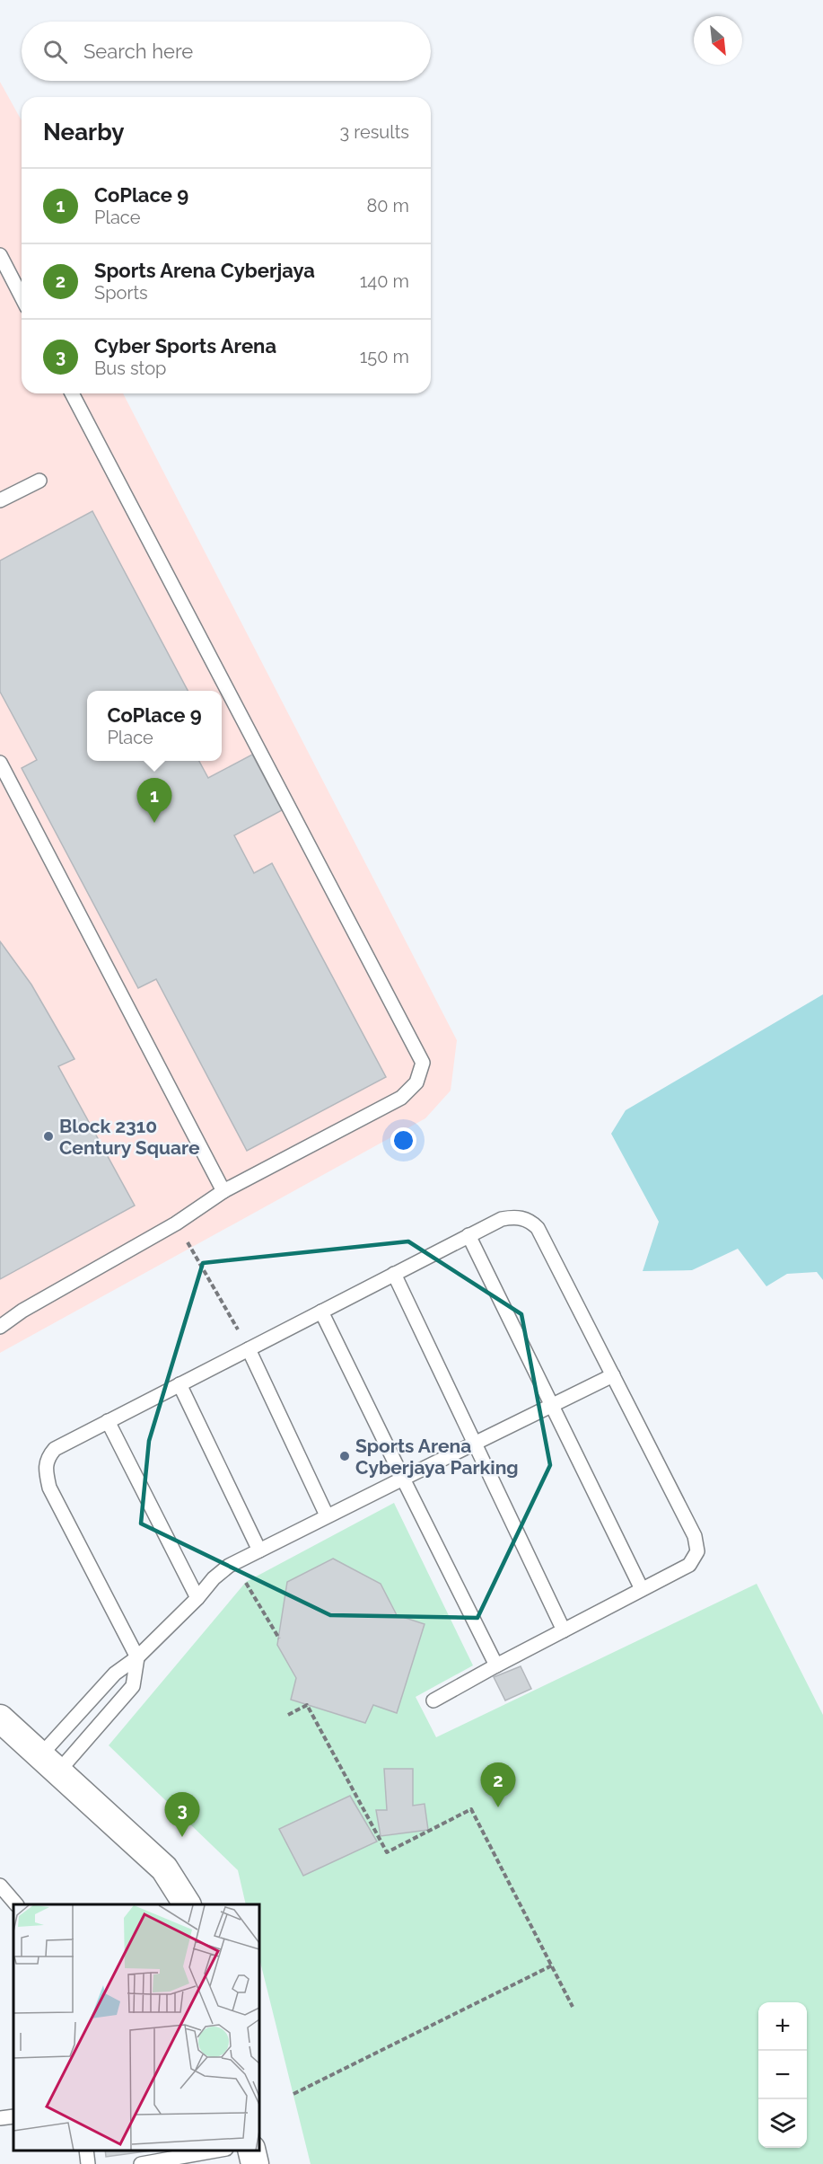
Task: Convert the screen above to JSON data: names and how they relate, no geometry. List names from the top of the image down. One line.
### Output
{"places":["Block 2310 Century Square","Sports Arena Cyberjaya Parking"],"north":"bottom right","page":{"search":"Search here","heading":["Nearby","3 results"],"list":[{"mark":"1","name":"CoPlace 9","note":"Place","value":"80 m"},{"mark":"2","name":"Sports Arena Cyberjaya","note":"Sports","value":"140 m"},{"mark":"3","name":"Cyber Sports Arena","note":"Bus stop","value":"150 m"}],"popup":["CoPlace 9","Place"],"pins":["1","2","3"],"map_buttons":["+","−"]}}
